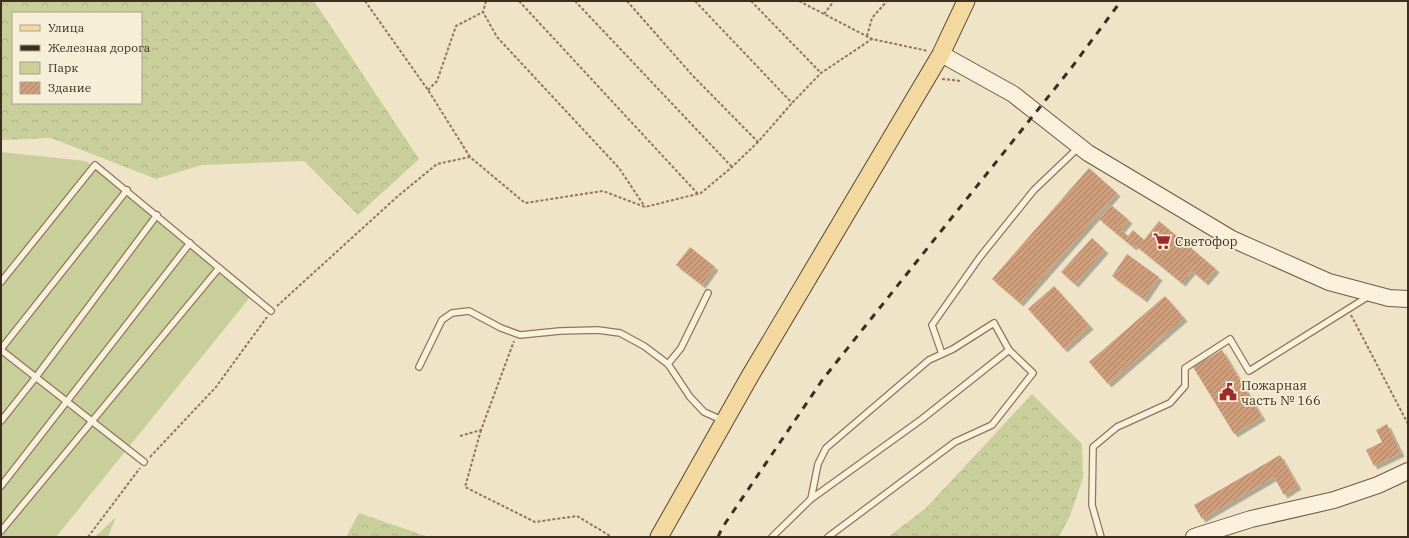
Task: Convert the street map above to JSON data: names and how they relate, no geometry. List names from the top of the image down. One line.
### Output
{"places":{"supermarket":["Светофор"],"public building":["Пожарная часть № 166"]},"legend":["Улица","Железная дорога","Парк","Здание"]}
